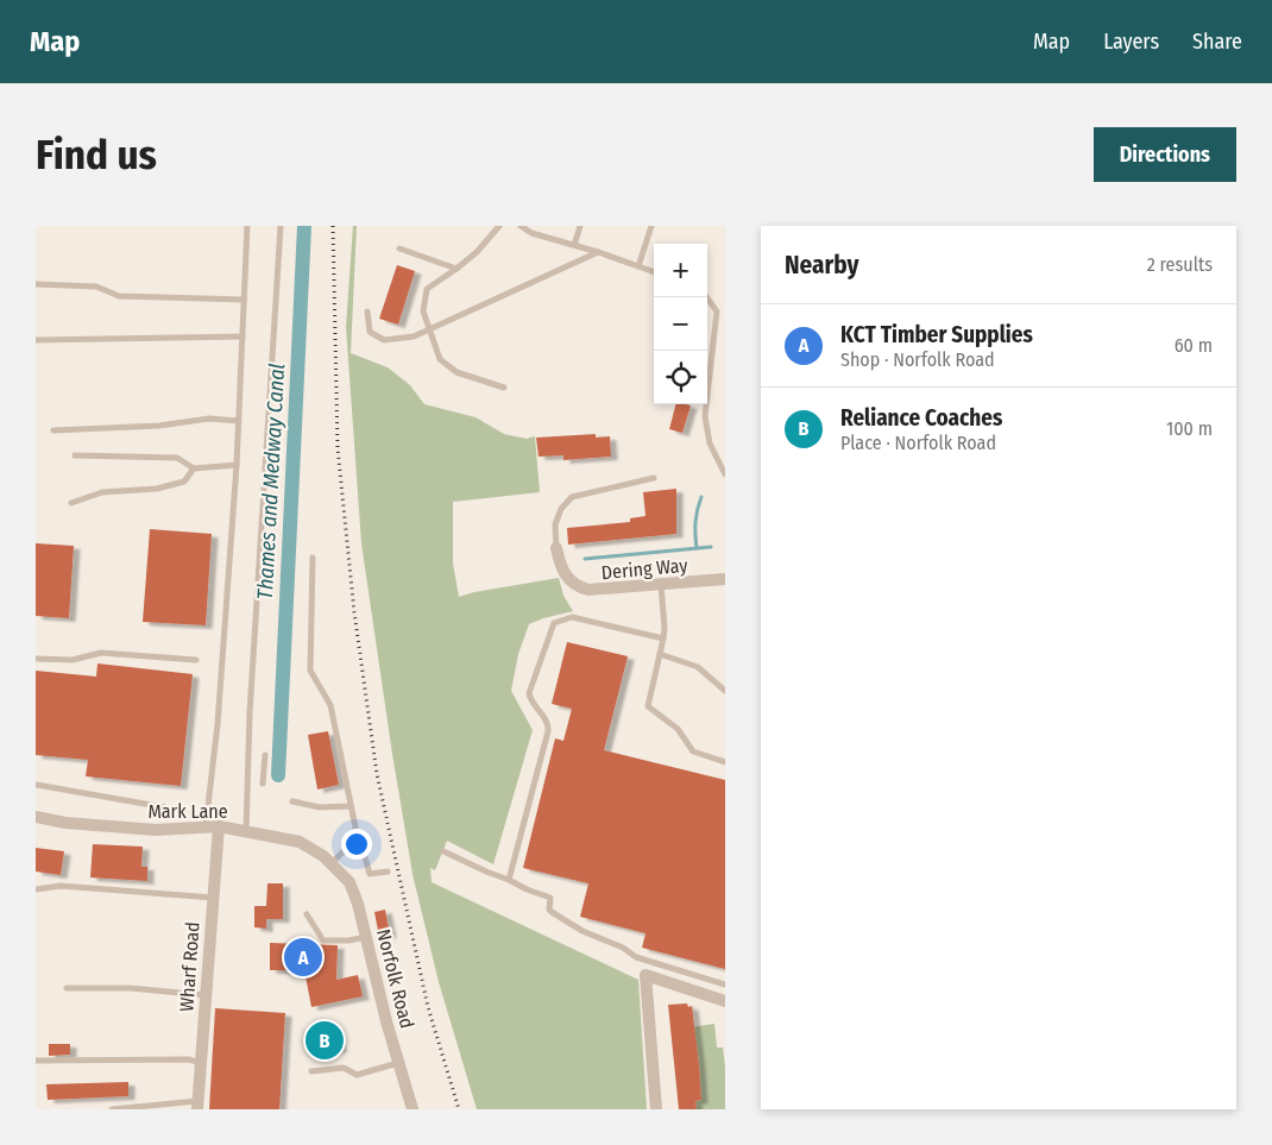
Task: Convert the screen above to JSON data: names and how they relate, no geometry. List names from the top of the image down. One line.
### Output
{"streets":{"street":["Dering Way","Mark Lane","Wharf Road","Norfolk Road"]},"crossings":[["Mark Lane","Wharf Road"],["Mark Lane","Norfolk Road"]],"water":["Thames and Medway Canal"],"page":{"header":"Map","nav":["Map","Layers","Share"],"buttons":"Directions","title":"Find us","heading":["Nearby","2 results"],"map_buttons":["+","−"],"list":[{"mark":"A","name":"KCT Timber Supplies","note":"Shop · Norfolk Road","value":"60 m"},{"mark":"B","name":"Reliance Coaches","note":"Place · Norfolk Road","value":"100 m"}],"pins":["A","B"]}}
